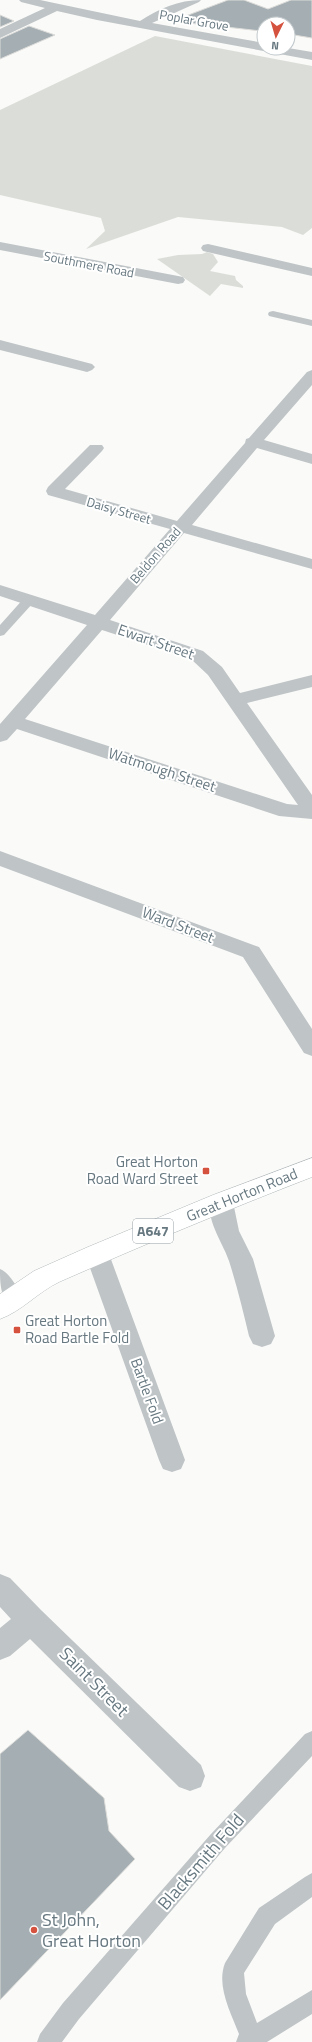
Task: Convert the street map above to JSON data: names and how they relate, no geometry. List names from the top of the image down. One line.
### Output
{"streets":{"main road":["Great Horton Road","A647"],"street":["Poplar Grove","Southmere Road","Daisy Street","Beldon Road","Ewart Street","Watmough Street","Ward Street","Bartle Fold","Saint Street"],"lane":["Blacksmith Fold"]},"crossings":[["Daisy Street","Beldon Road"],["Beldon Road","Ewart Street"],["Beldon Road","Watmough Street"],["Ewart Street","Watmough Street"],["Great Horton Road","Bartle Fold"]],"places":{"transit":["Great Horton Road Ward Street","Great Horton Road Bartle Fold"],"other":["St John, Great Horton"]},"north":"bottom"}
